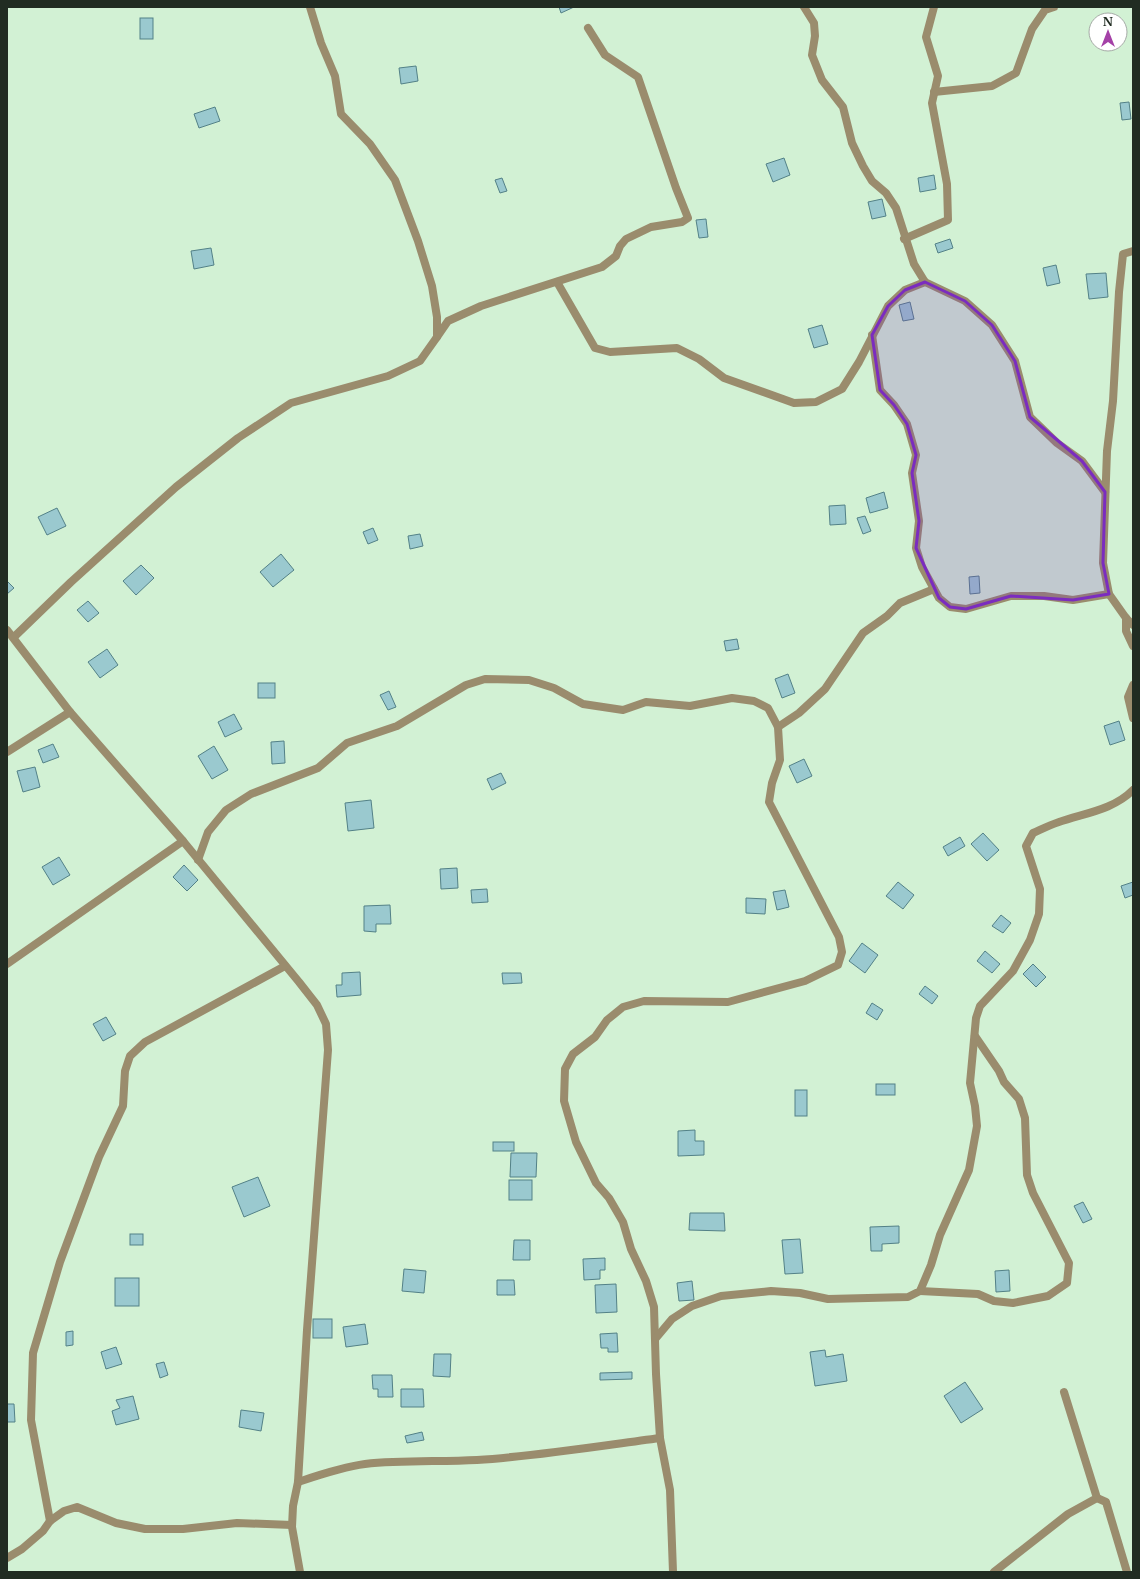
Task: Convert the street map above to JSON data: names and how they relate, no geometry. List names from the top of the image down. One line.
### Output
{"north":"top"}
